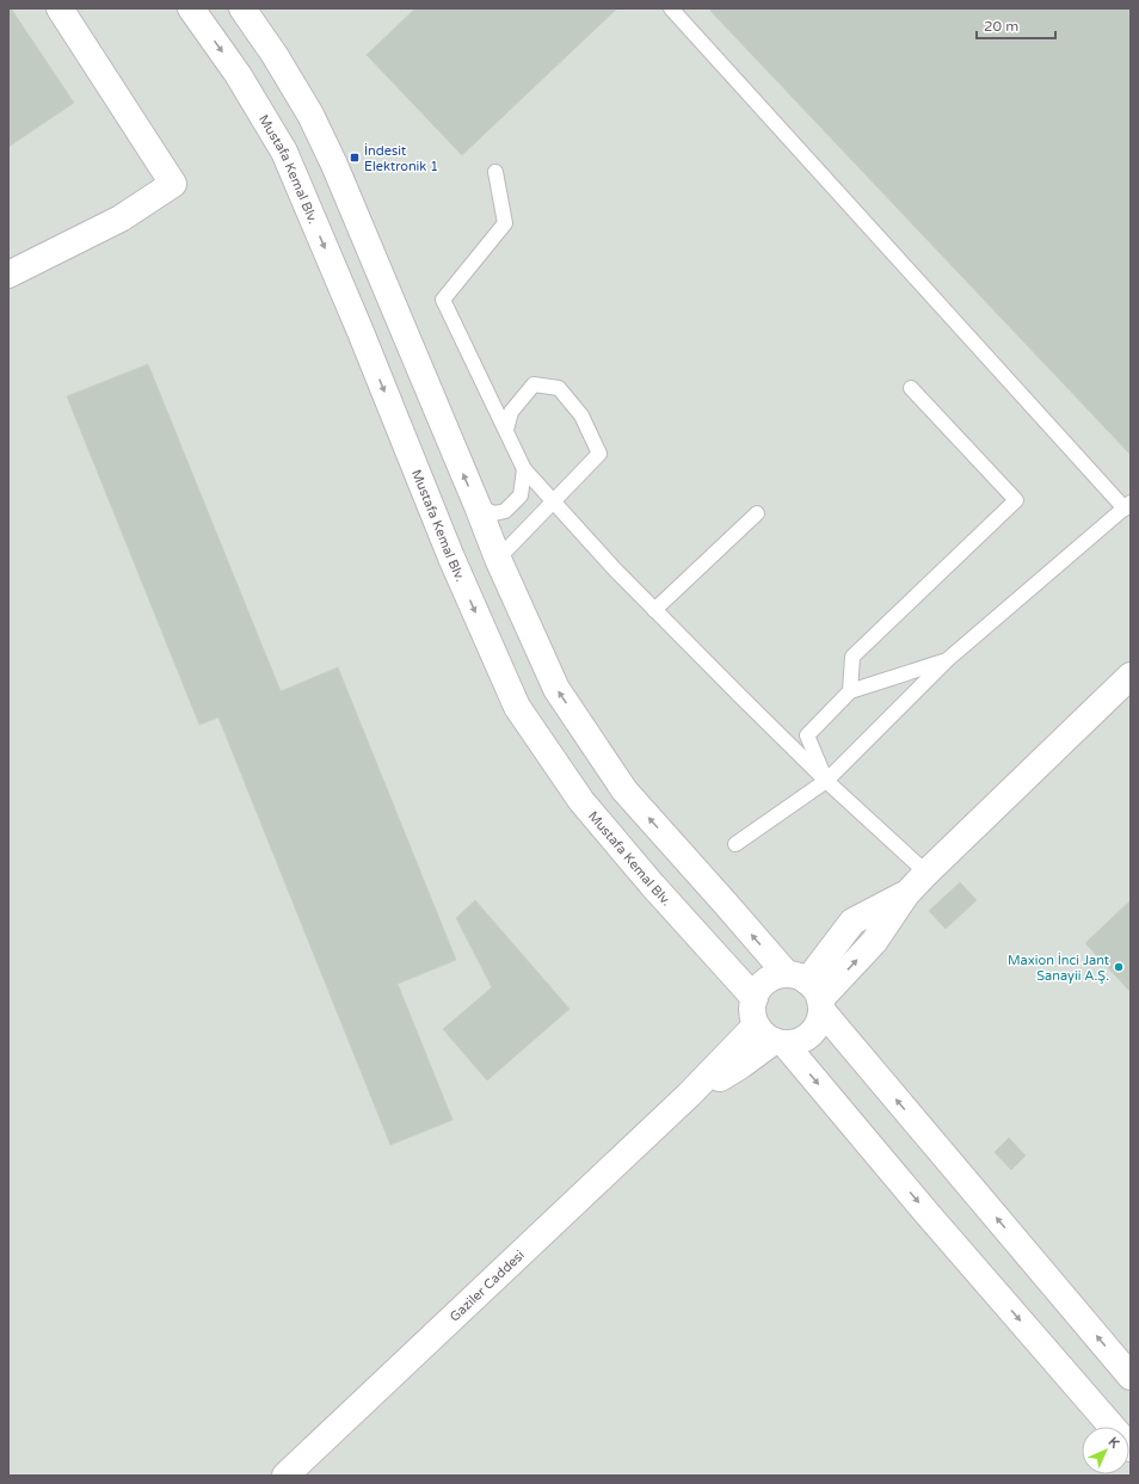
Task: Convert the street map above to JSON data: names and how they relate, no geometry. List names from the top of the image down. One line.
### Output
{"streets":{"street":["Mustafa Kemal Blv.","Gaziler Caddesi"]},"crossings":[["Mustafa Kemal Blv.","Gaziler Caddesi"]],"places":{"transit":["İndesit Elektronik 1"],"other":["Maxion İnci Jant Sanayii A.Ş."]},"scale_bar":"20 m","north":"top right"}
